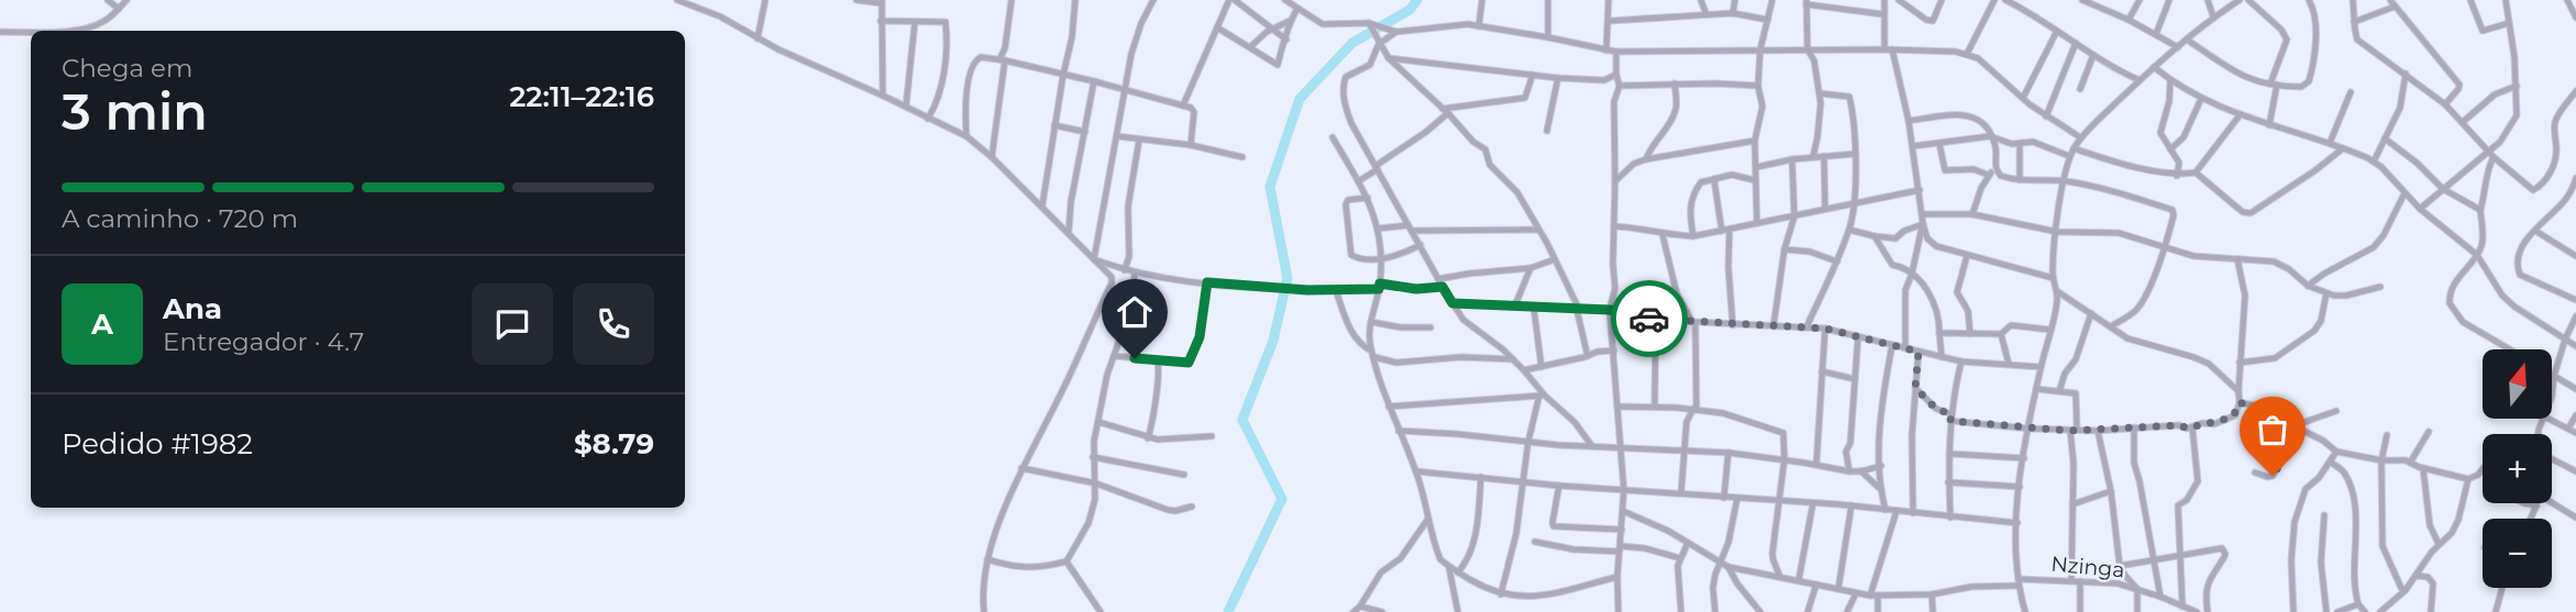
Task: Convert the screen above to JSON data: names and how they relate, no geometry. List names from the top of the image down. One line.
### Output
{"streets":{"street":["Nzinga"]},"north":"top","page":{"heading":["3 min","Chega em","22:11–22:16"],"panel":["Ana","Entregador · 4.7","Pedido #1982","$8.79"],"bar":"A caminho · 720 m","round":"A","map_buttons":["+","−"]}}
